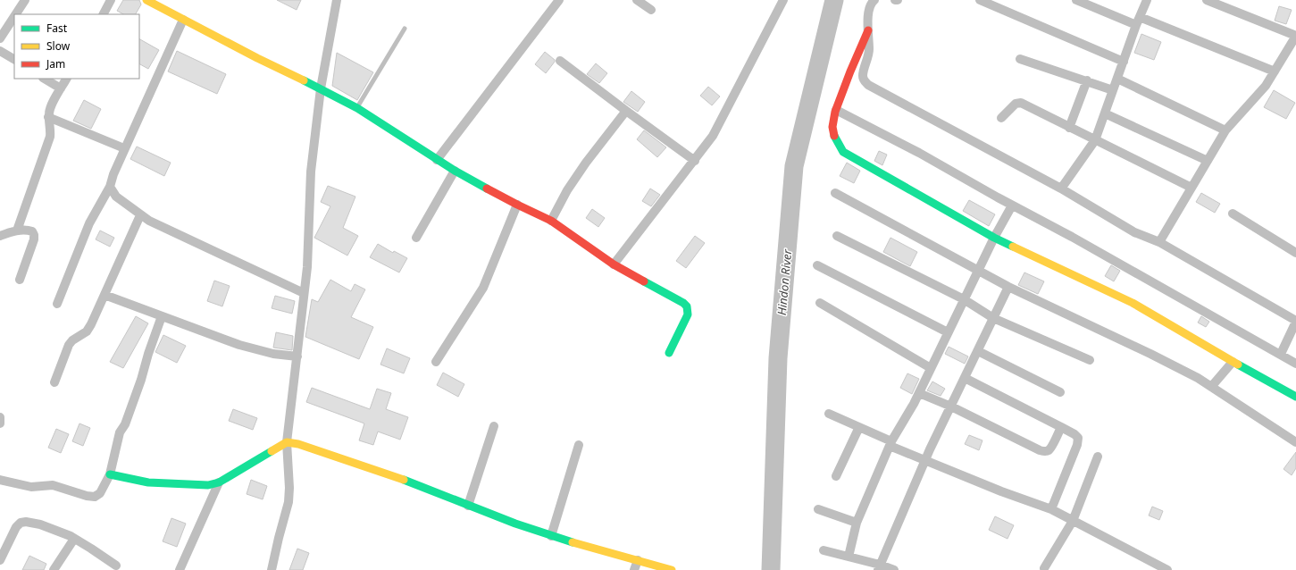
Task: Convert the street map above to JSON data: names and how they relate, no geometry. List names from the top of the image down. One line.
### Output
{"water":["Hindon River"],"legend":["Fast","Slow","Jam"]}
